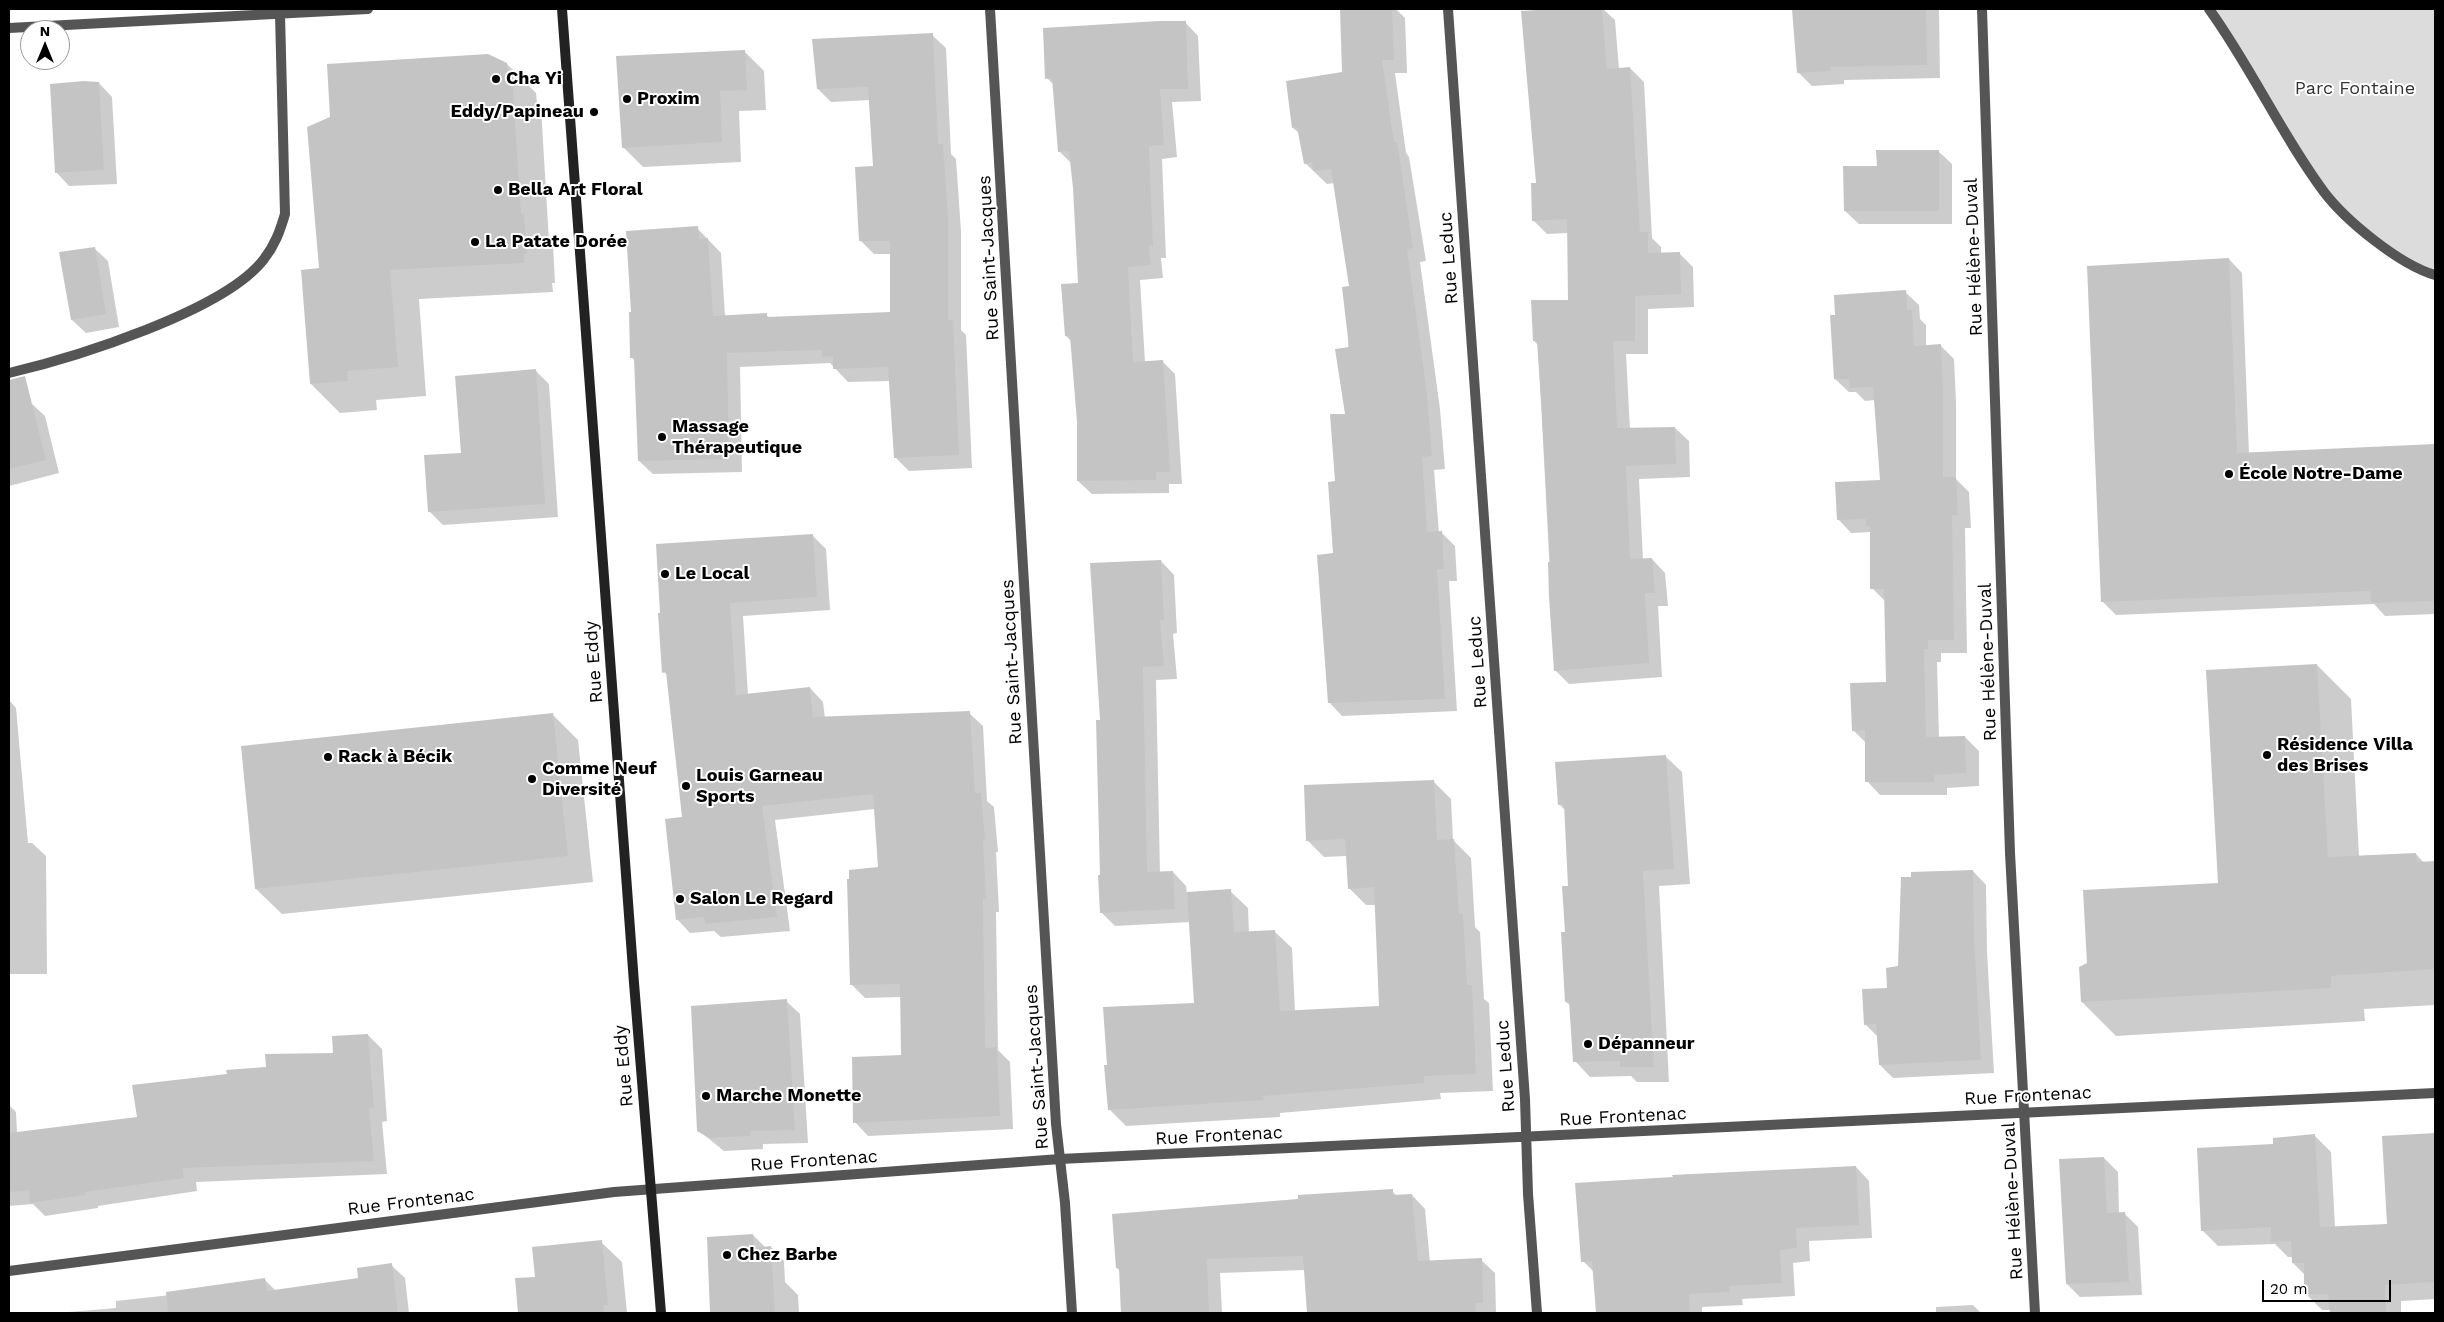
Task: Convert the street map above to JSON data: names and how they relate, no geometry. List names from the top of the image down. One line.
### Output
{"streets":{"main road":["Rue Eddy"],"street":["Rue Hélène-Duval","Rue Saint-Jacques","Rue Leduc","Rue Frontenac"]},"crossings":[["Rue Hélène-Duval","Rue Frontenac"],["Rue Saint-Jacques","Rue Frontenac"],["Rue Leduc","Rue Frontenac"],["Rue Eddy","Rue Frontenac"]],"parks":["Parc Fontaine"],"places":["Cha Yi","Proxim","Eddy/Papineau","Bella Art Floral","La Patate Dorée","Massage Thérapeutique","École Notre-Dame","Le Local","Résidence Villa des Brises","Rack à Bécik","Comme Neuf Diversité","Louis Garneau Sports","Salon Le Regard","Dépanneur","Marche Monette","Chez Barbe"],"scale_bar":"20 m","north":"top"}
